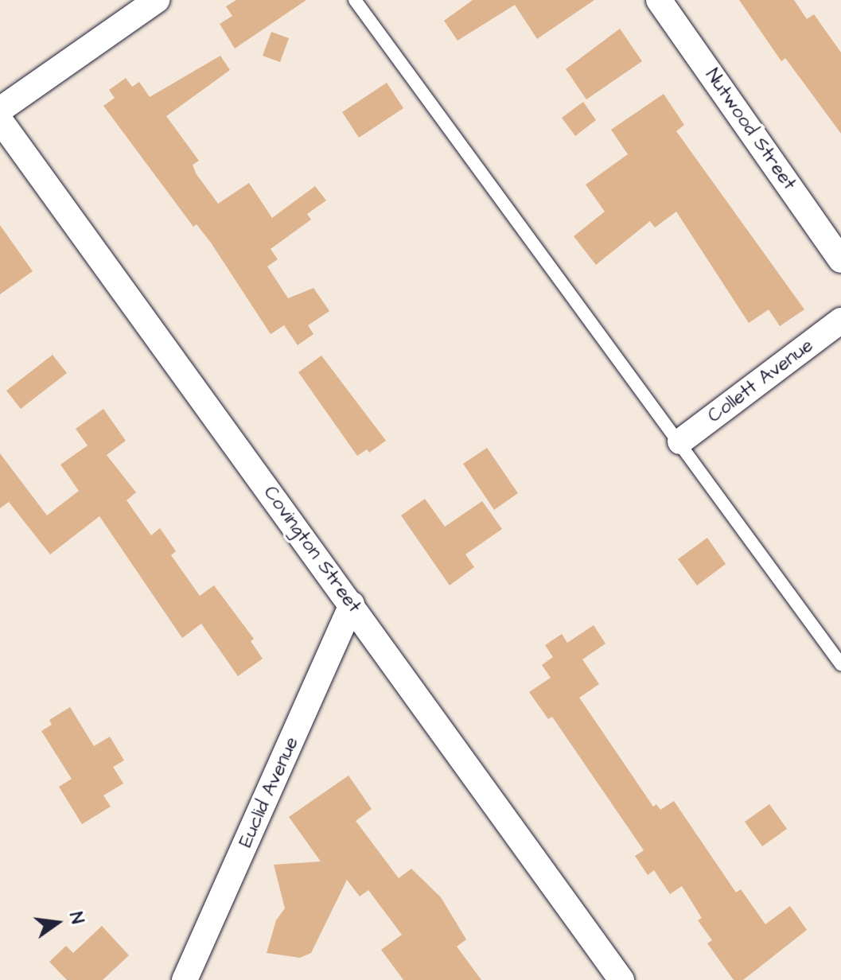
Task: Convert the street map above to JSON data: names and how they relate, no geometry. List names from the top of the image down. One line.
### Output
{"streets":{"street":["Nutwood Street","Collett Avenue","Covington Street","Euclid Avenue"]},"crossings":[["Covington Street","Euclid Avenue"]],"north":"right"}
